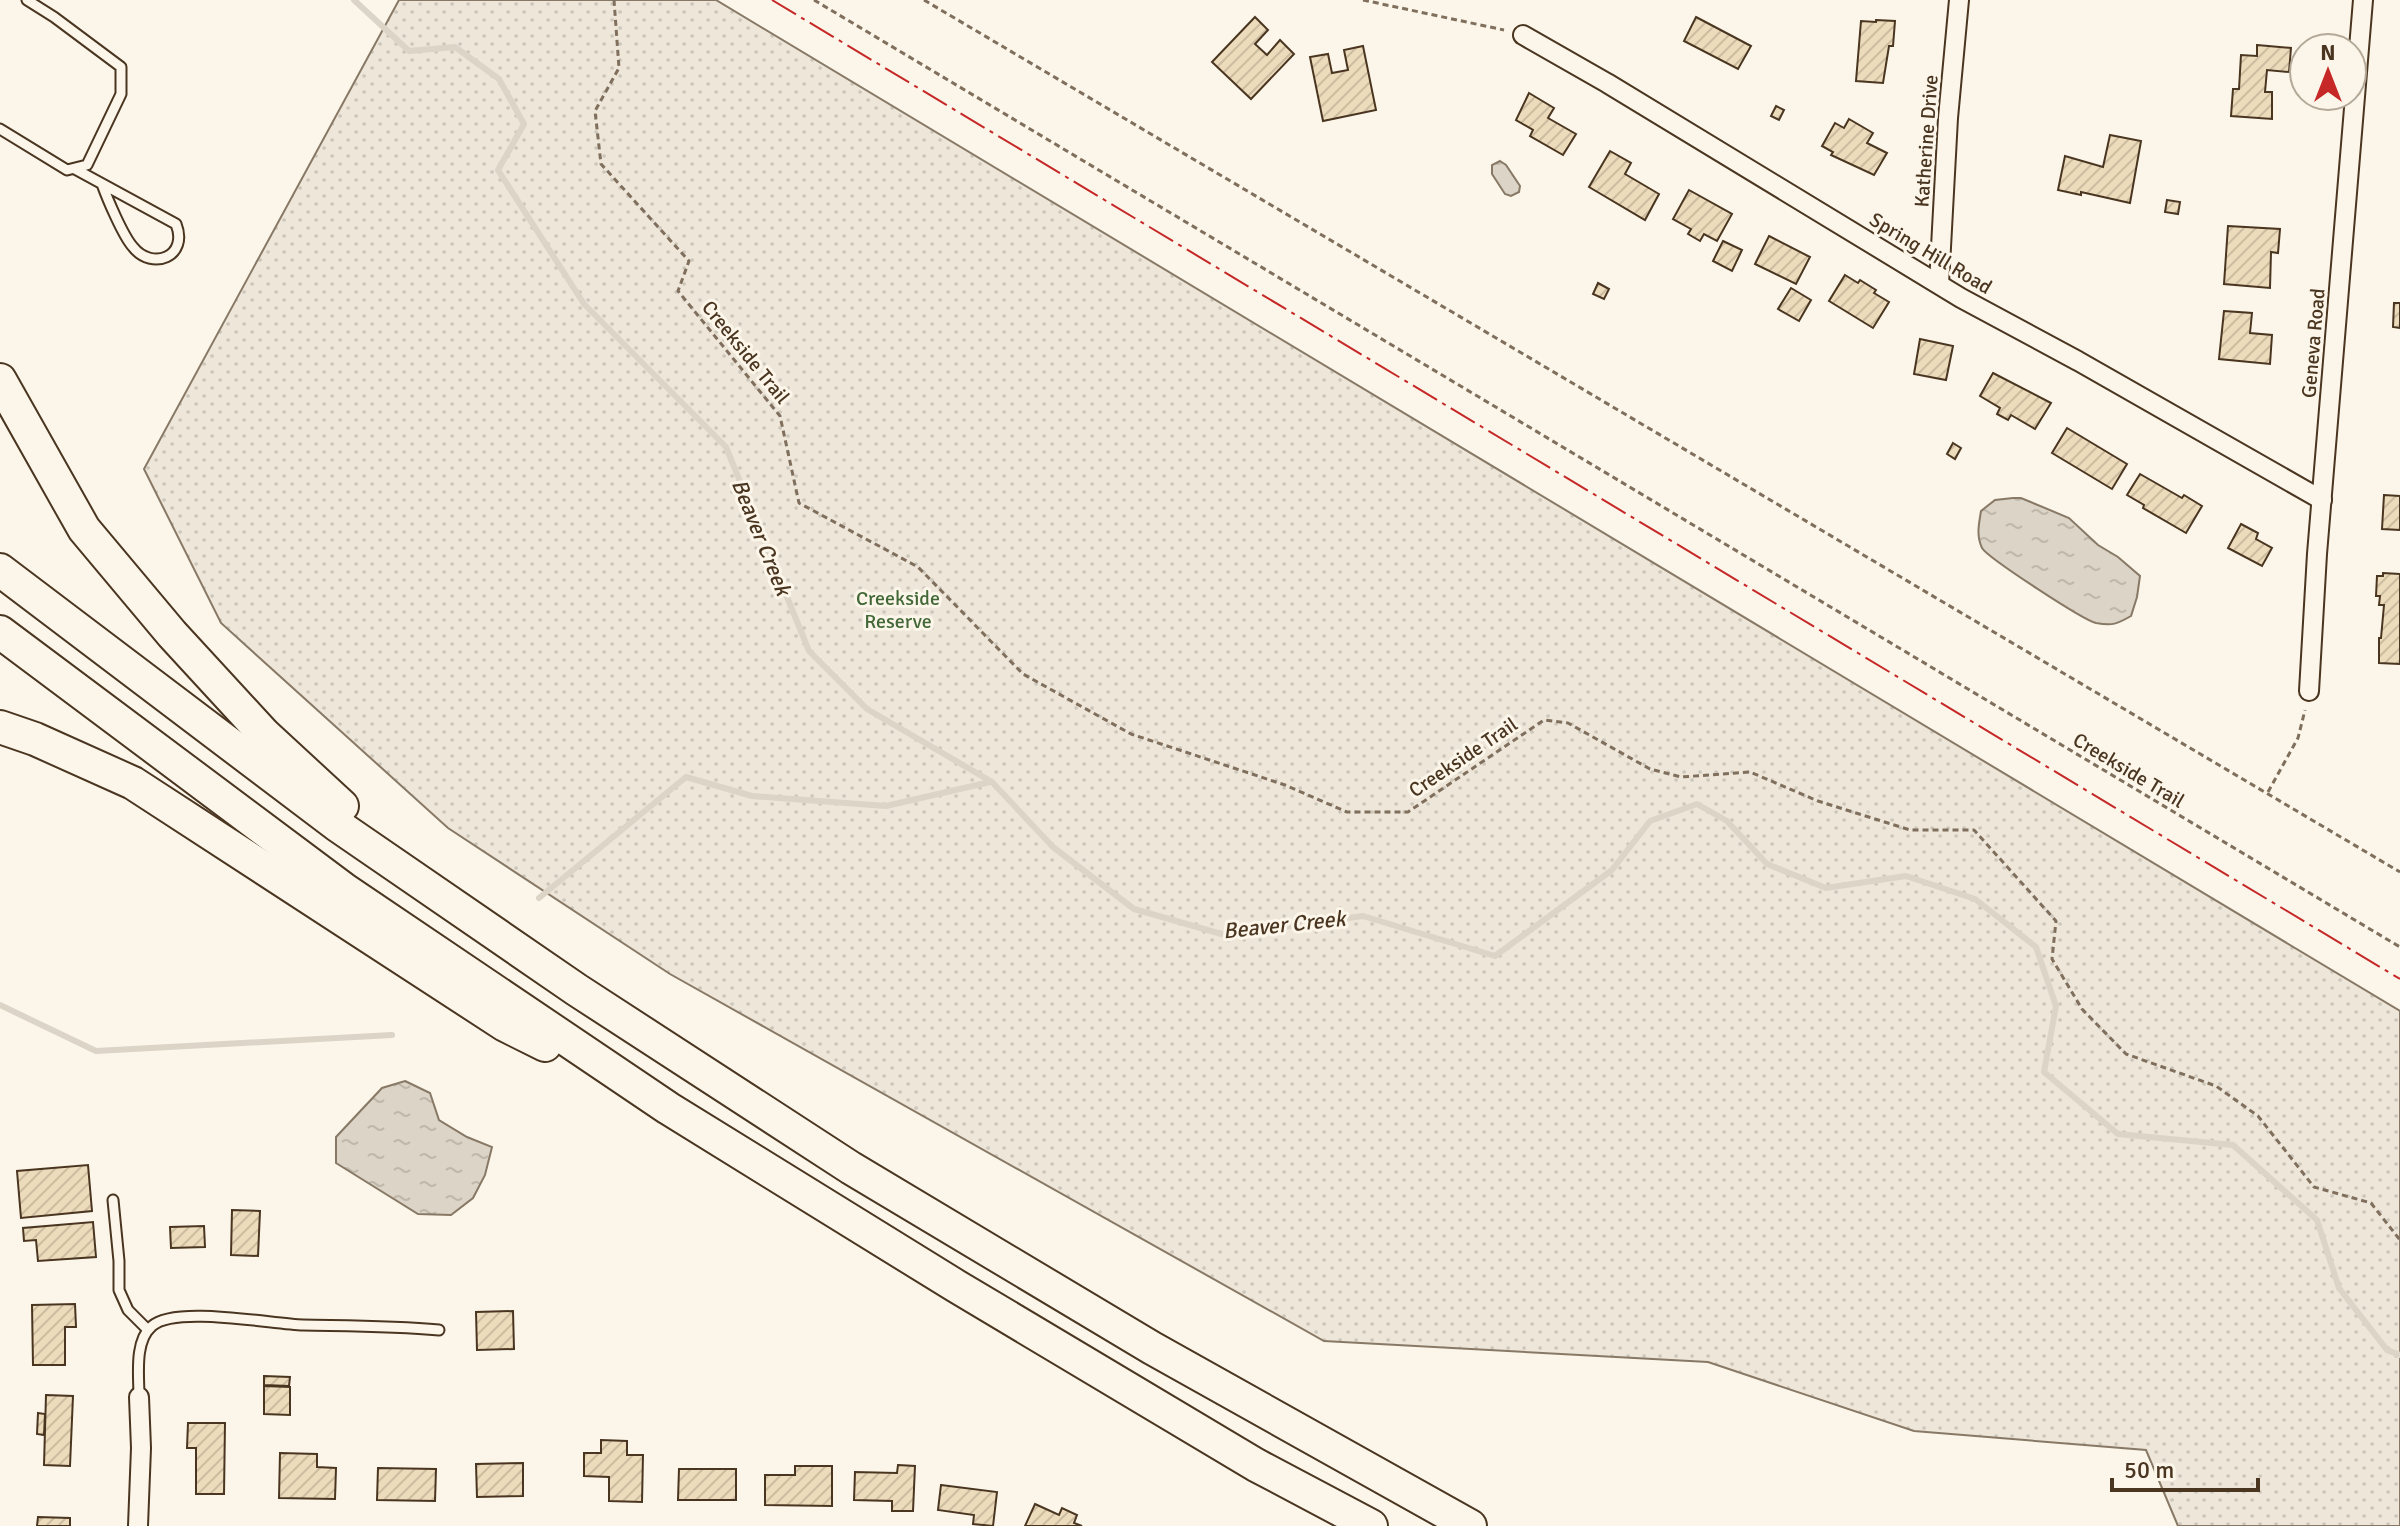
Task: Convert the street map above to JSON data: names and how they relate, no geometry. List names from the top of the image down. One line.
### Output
{"streets":{"street":["Katherine Drive","Spring Hill Road","Geneva Road"],"path":["Creekside Trail"]},"crossings":[["Katherine Drive","Spring Hill Road"],["Spring Hill Road","Geneva Road"]],"water":["Beaver Creek"],"parks":["Creekside Reserve"],"scale_bar":"50 m","north":"top"}
